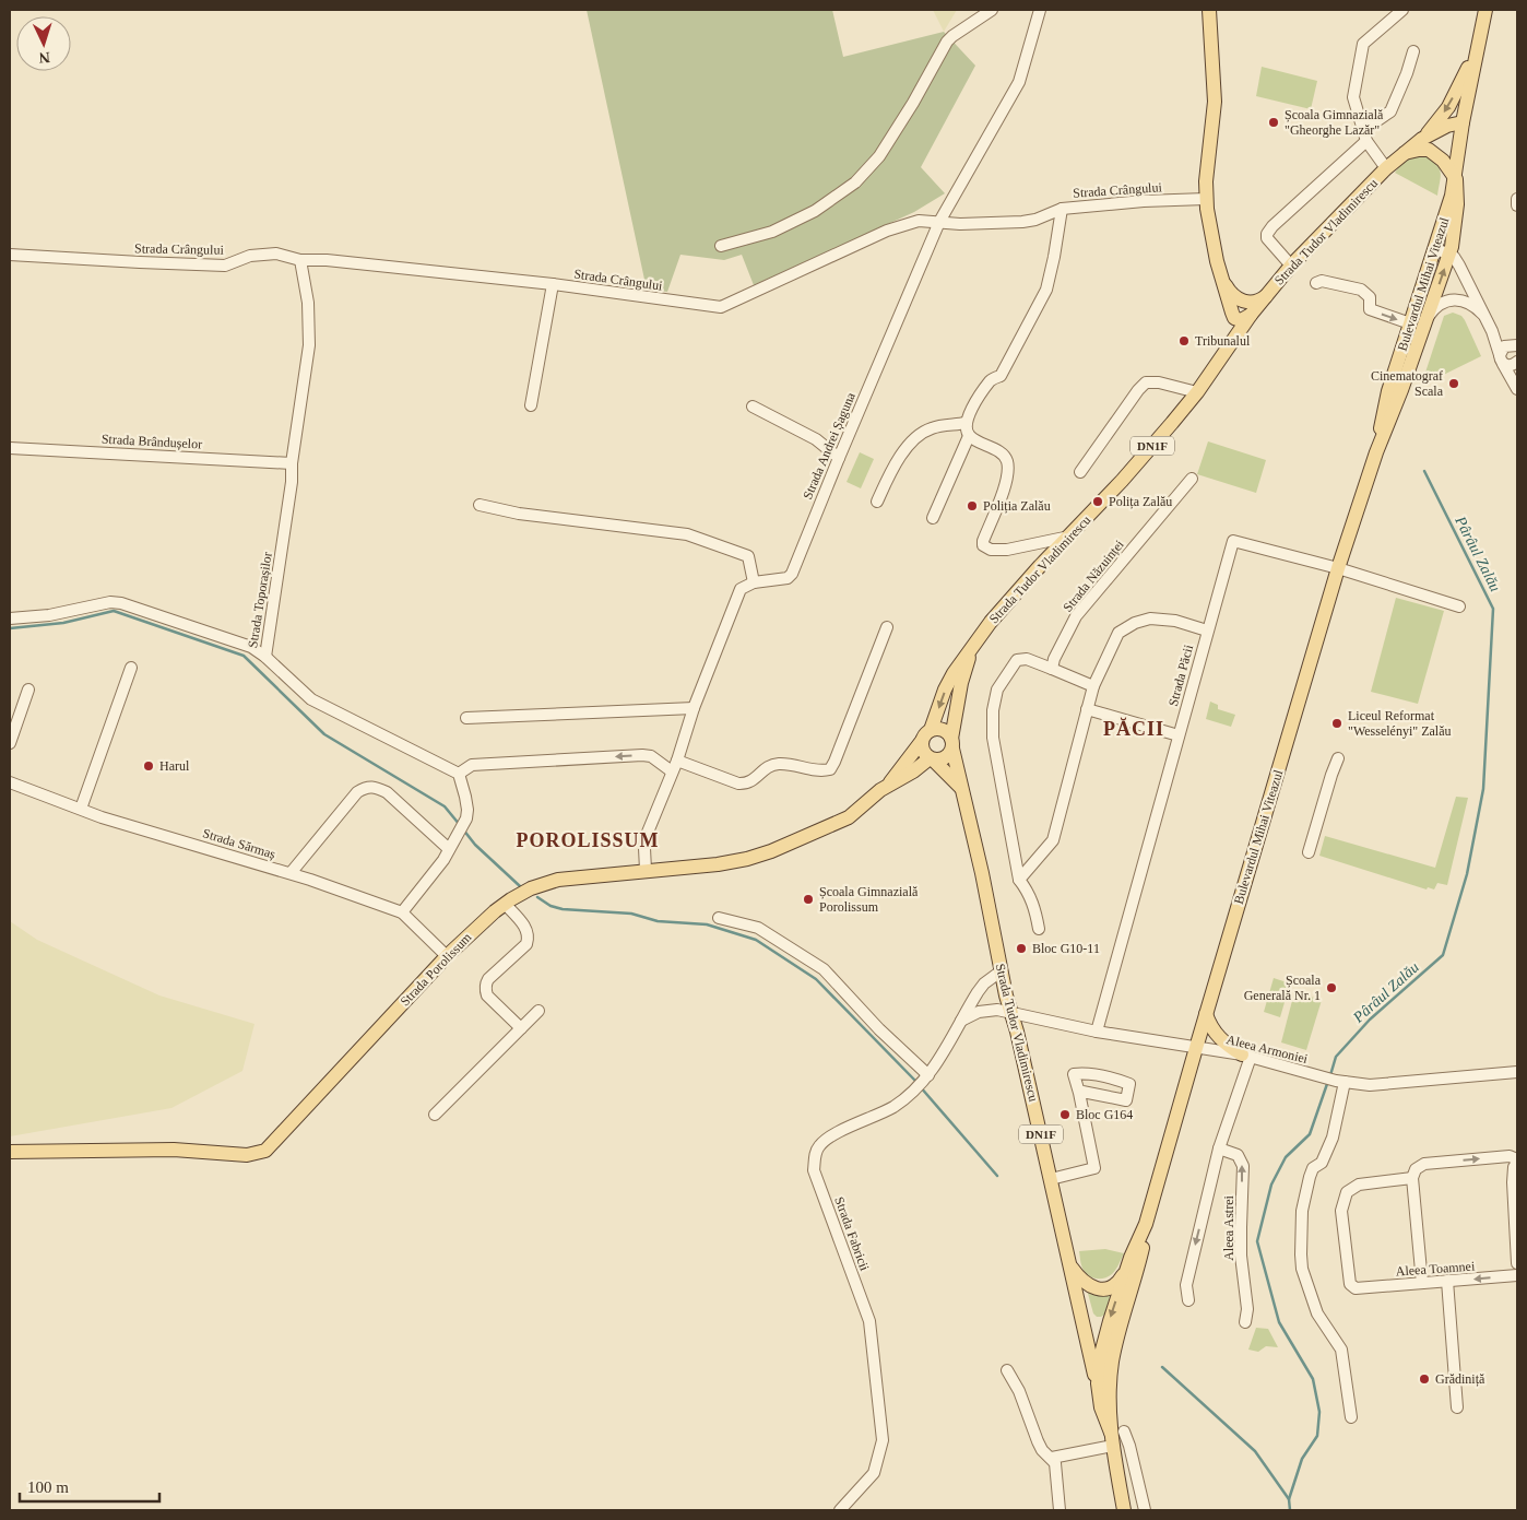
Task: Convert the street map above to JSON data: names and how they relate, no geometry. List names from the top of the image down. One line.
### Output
{"streets":{"main road":["Strada Tudor Vladimirescu","Bulevardul Mihai Viteazul","DN1F","Strada Porolissum"],"street":["Strada Crângului","Strada Brândușelor","Strada Andrei Șaguna","Strada Năzuinței","Strada Toporașilor","Strada Păcii","Strada Sărmaș","Aleea Armoniei","Aleea Astrei","Strada Fabricii","Aleea Toamnei"]},"crossings":[["Strada Crângului","Strada Andrei Șaguna"],["Strada Crângului","DN1F"],["Strada Crângului","Strada Toporașilor"],["Strada Tudor Vladimirescu","Bulevardul Mihai Viteazul"],["Strada Tudor Vladimirescu","DN1F"],["Strada Tudor Vladimirescu","Strada Porolissum"],["Strada Tudor Vladimirescu","Aleea Armoniei"],["Strada Tudor Vladimirescu","Strada Fabricii"],["Bulevardul Mihai Viteazul","Strada Păcii"],["Bulevardul Mihai Viteazul","Aleea Armoniei"],["Strada Brândușelor","Strada Toporașilor"],["Strada Păcii","Aleea Armoniei"],["Strada Sărmaș","Strada Porolissum"],["Aleea Armoniei","Aleea Astrei"]],"districts":["PĂCII","POROLISSUM"],"water":["Pârâul Zalău"],"places":["Școala Gimnazială \"Gheorghe Lazăr\"","Tribunalul","Cinematograf Scala","Polița Zalău","Poliția Zalău","Liceul Reformat \"Wesselényi\" Zalău","Harul","Școala Gimnazială Porolissum","Bloc G10-11","Școala Generală Nr. 1","Bloc G164","Grădiniță"],"scale_bar":"100 m","north":"bottom"}
